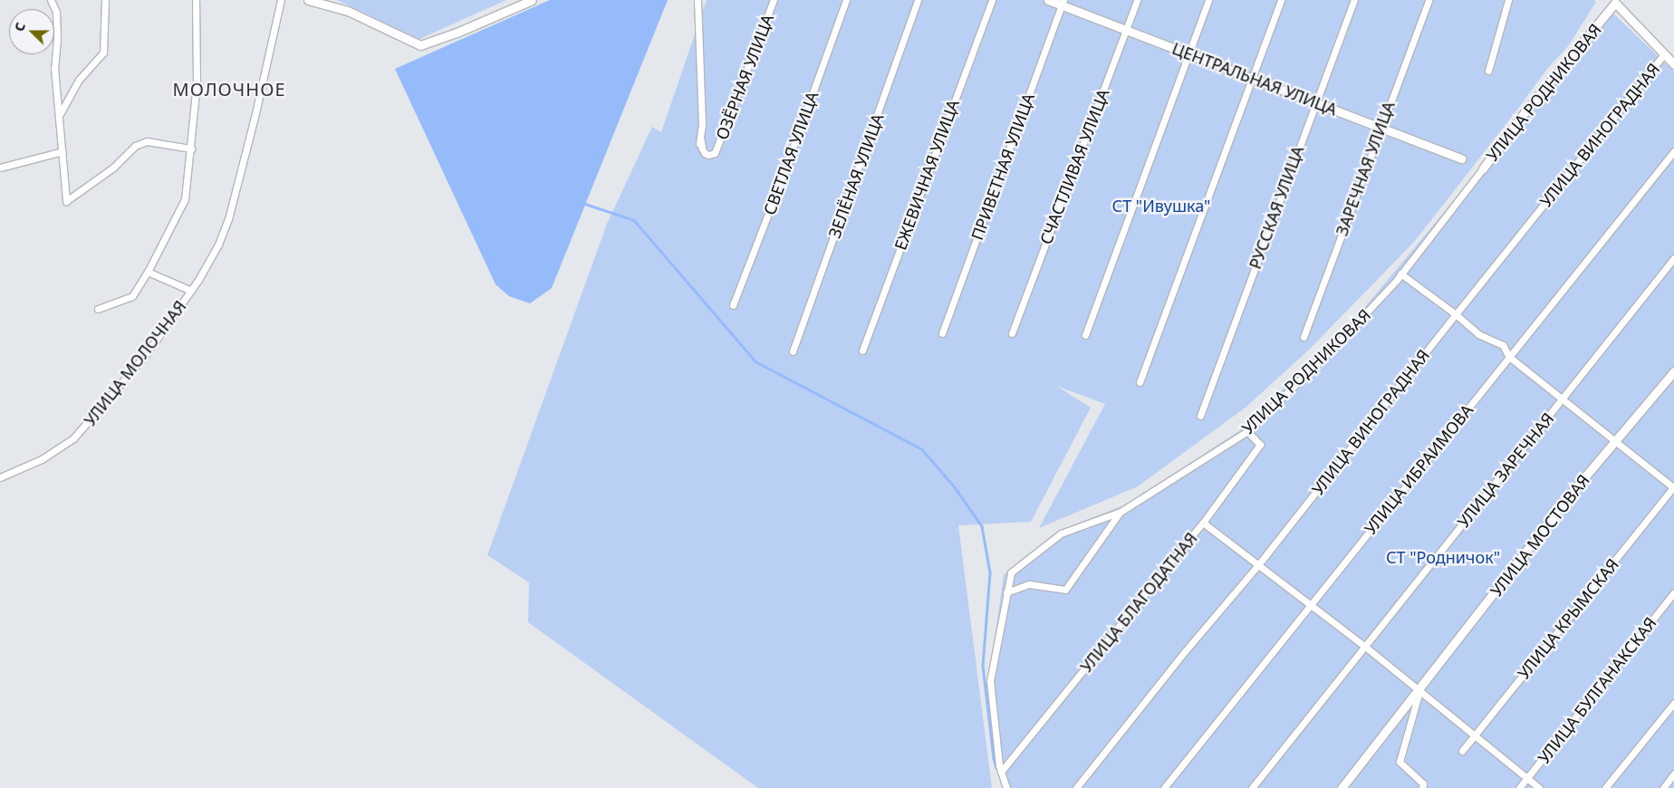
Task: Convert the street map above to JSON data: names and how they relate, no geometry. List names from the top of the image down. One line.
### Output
{"streets":{"street":["ОЗЁРНАЯ УЛИЦА","ЦЕНТРАЛЬНАЯ УЛИЦА","УЛИЦА РОДНИКОВАЯ","УЛИЦА ВИНОГРАДНАЯ","СВЕТЛАЯ УЛИЦА","ПРИВЕТНАЯ УЛИЦА","СЧАСТЛИВАЯ УЛИЦА","ЗАРЕЧНАЯ УЛИЦА","ЕЖЕВИЧНАЯ УЛИЦА","ЗЕЛЁНАЯ УЛИЦА","РУССКАЯ УЛИЦА","УЛИЦА МОЛОЧНАЯ","УЛИЦА ИБРАИМОВА","УЛИЦА ЗАРЕЧНАЯ","УЛИЦА МОСТОВАЯ","УЛИЦА БЛАГОДАТНАЯ","УЛИЦА КРЫМСКАЯ","УЛИЦА БУЛГАНАКСКАЯ"]},"crossings":[["ЦЕНТРАЛЬНАЯ УЛИЦА","ПРИВЕТНАЯ УЛИЦА"],["ЦЕНТРАЛЬНАЯ УЛИЦА","СЧАСТЛИВАЯ УЛИЦА"],["ЦЕНТРАЛЬНАЯ УЛИЦА","ЗАРЕЧНАЯ УЛИЦА"],["ЦЕНТРАЛЬНАЯ УЛИЦА","РУССКАЯ УЛИЦА"],["УЛИЦА РОДНИКОВАЯ","УЛИЦА БЛАГОДАТНАЯ"]],"districts":["МОЛОЧНОЕ"],"parks":["СТ \"Ивушка\"","СТ \"Родничок\""],"north":"left"}
